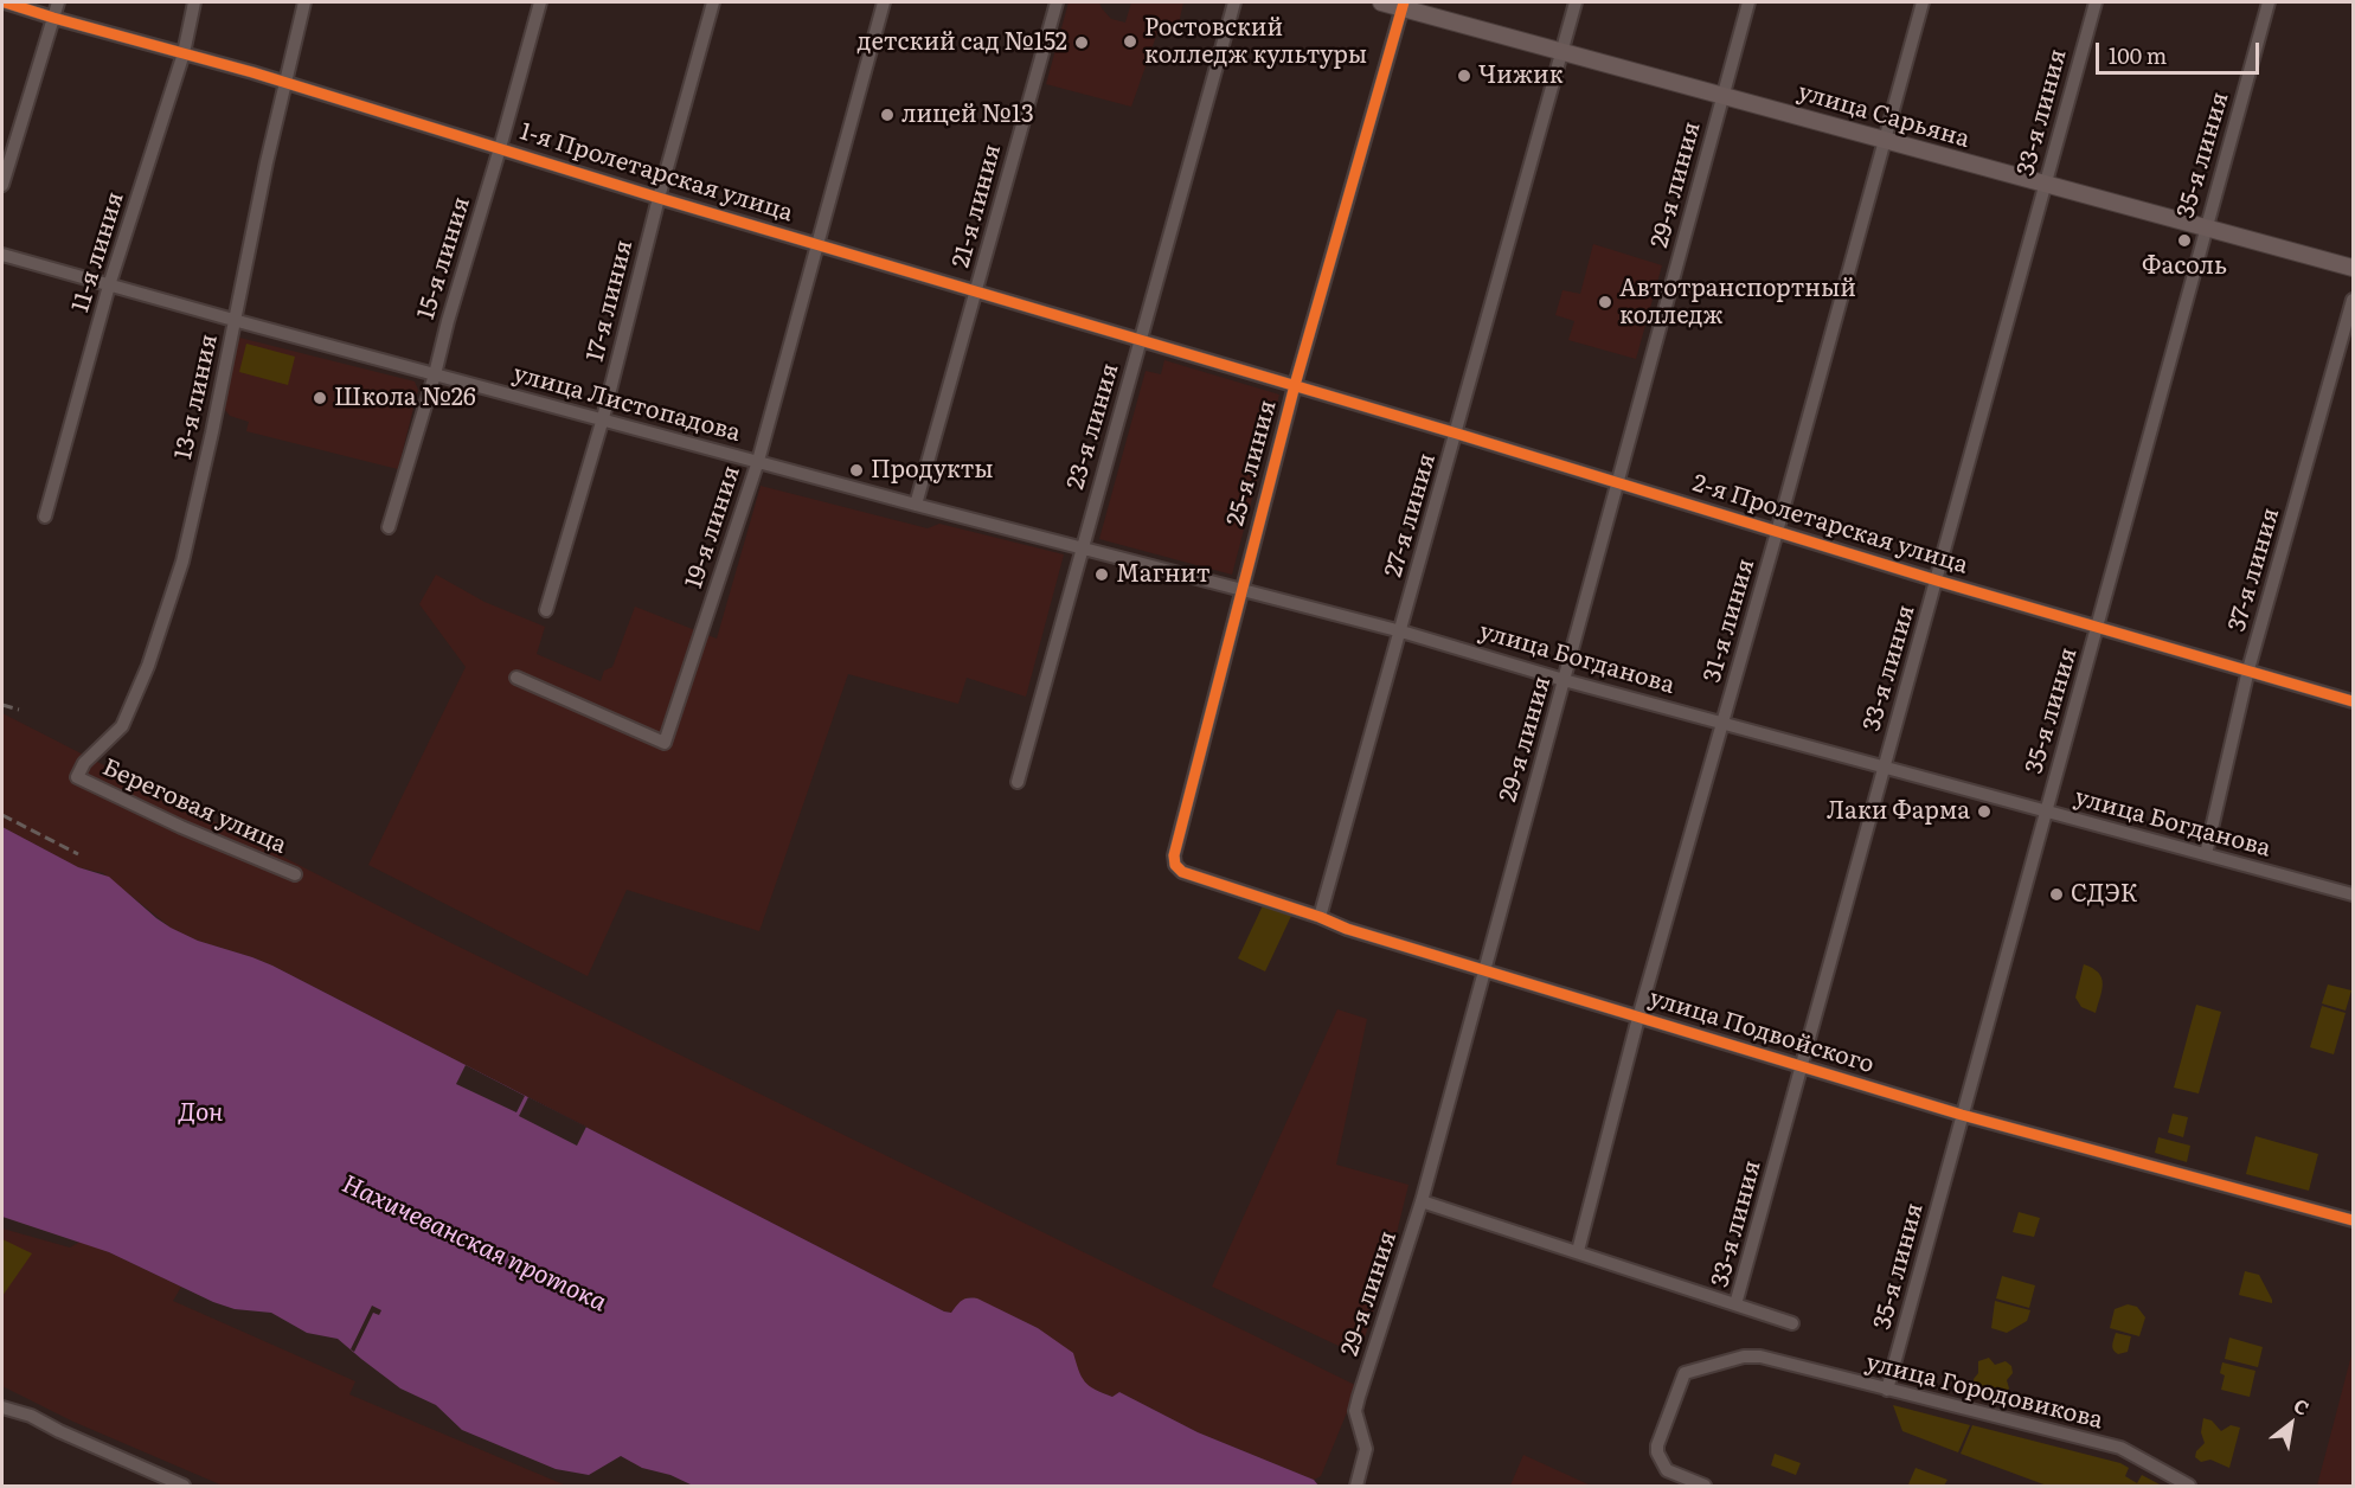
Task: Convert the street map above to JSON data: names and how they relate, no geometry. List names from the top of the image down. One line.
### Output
{"streets":{"main road":["улица Сарьяна"],"street":["33-я линия","35-я линия","1-я Пролетарская улица","29-я линия","21-я линия","11-я линия","15-я линия","17-я линия","13-я линия","улица Листопадова","23-я линия","25-я линия","27-я линия","2-я Пролетарская улица","19-я линия","37-я линия","31-я линия","улица Богданова","Береговая улица","улица Подвойского","улица Городовикова"]},"crossings":[["33-я линия","улица Сарьяна"],["33-я линия","2-я Пролетарская улица"],["33-я линия","улица Богданова"],["33-я линия","улица Подвойского"],["улица Сарьяна","35-я линия"],["улица Сарьяна","29-я линия"],["улица Сарьяна","25-я линия"],["улица Сарьяна","27-я линия"],["улица Сарьяна","31-я линия"],["35-я линия","2-я Пролетарская улица"],["35-я линия","улица Богданова"],["35-я линия","улица Подвойского"],["35-я линия","улица Городовикова"],["1-я Пролетарская улица","21-я линия"],["1-я Пролетарская улица","11-я линия"],["1-я Пролетарская улица","15-я линия"],["1-я Пролетарская улица","17-я линия"],["1-я Пролетарская улица","13-я линия"],["1-я Пролетарская улица","23-я линия"],["1-я Пролетарская улица","25-я линия"],["1-я Пролетарская улица","2-я Пролетарская улица"],["1-я Пролетарская улица","19-я линия"],["29-я линия","2-я Пролетарская улица"],["29-я линия","улица Богданова"],["29-я линия","улица Подвойского"],["21-я линия","улица Листопадова"],["11-я линия","улица Листопадова"],["15-я линия","улица Листопадова"],["17-я линия","улица Листопадова"],["13-я линия","улица Листопадова"],["13-я линия","Береговая улица"],["улица Листопадова","23-я линия"],["улица Листопадова","25-я линия"],["улица Листопадова","19-я линия"],["улица Листопадова","улица Богданова"],["25-я линия","2-я Пролетарская улица"],["25-я линия","улица Богданова"],["25-я линия","улица Подвойского"],["27-я линия","2-я Пролетарская улица"],["27-я линия","улица Богданова"],["27-я линия","улица Подвойского"],["2-я Пролетарская улица","37-я линия"],["2-я Пролетарская улица","31-я линия"],["37-я линия","улица Богданова"],["31-я линия","улица Богданова"],["31-я линия","улица Подвойского"]],"water":["Дон","Нахичеванская протока"],"places":["Ростовский колледж культуры","детский сад №152","Чижик","лицей №13","Фасоль","Автотранспортный колледж","Школа №26","Продукты","Магнит","Лаки Фарма","СДЭК"],"scale_bar":"100 m","north":"top right"}
